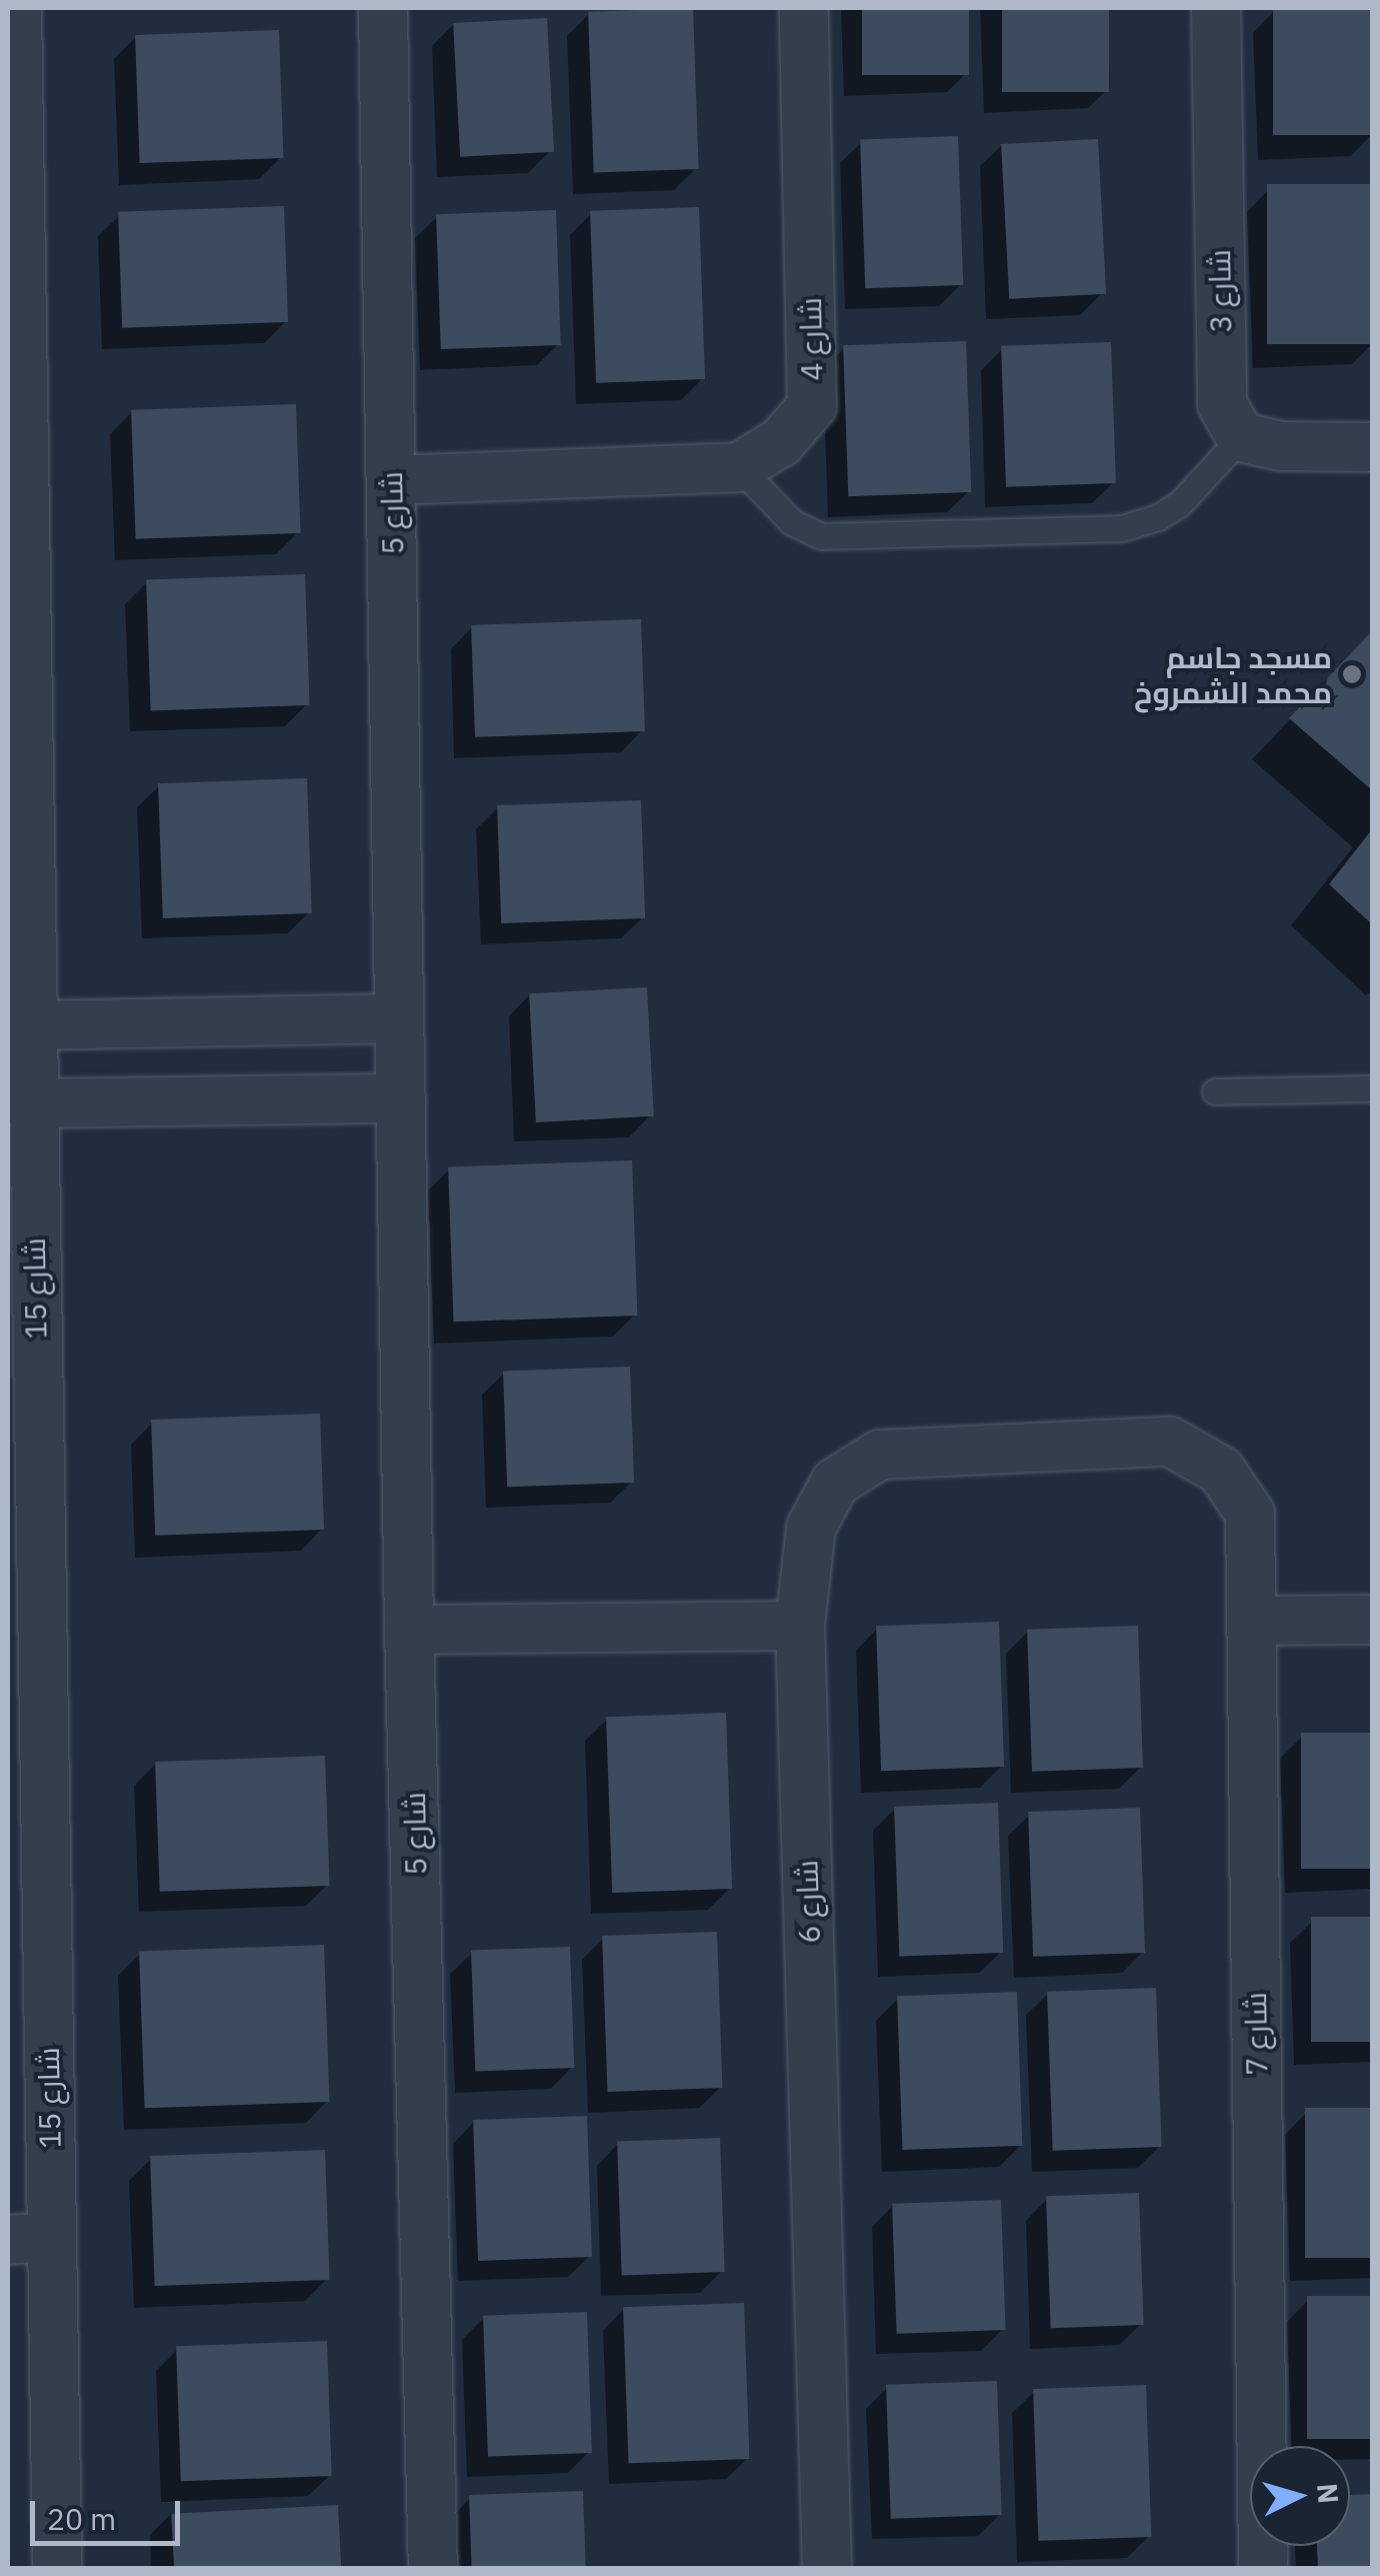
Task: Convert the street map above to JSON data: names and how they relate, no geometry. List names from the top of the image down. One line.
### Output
{"streets":{"street":["شارع 3","شارع 4","شارع 5","شارع 15","شارع 6","شارع 7"]},"crossings":[["شارع 4","شارع 5"],["شارع 6","شارع 7"]],"places":["مسجد جاسم محمد الشمروخ"],"scale_bar":"20 m","north":"right"}
